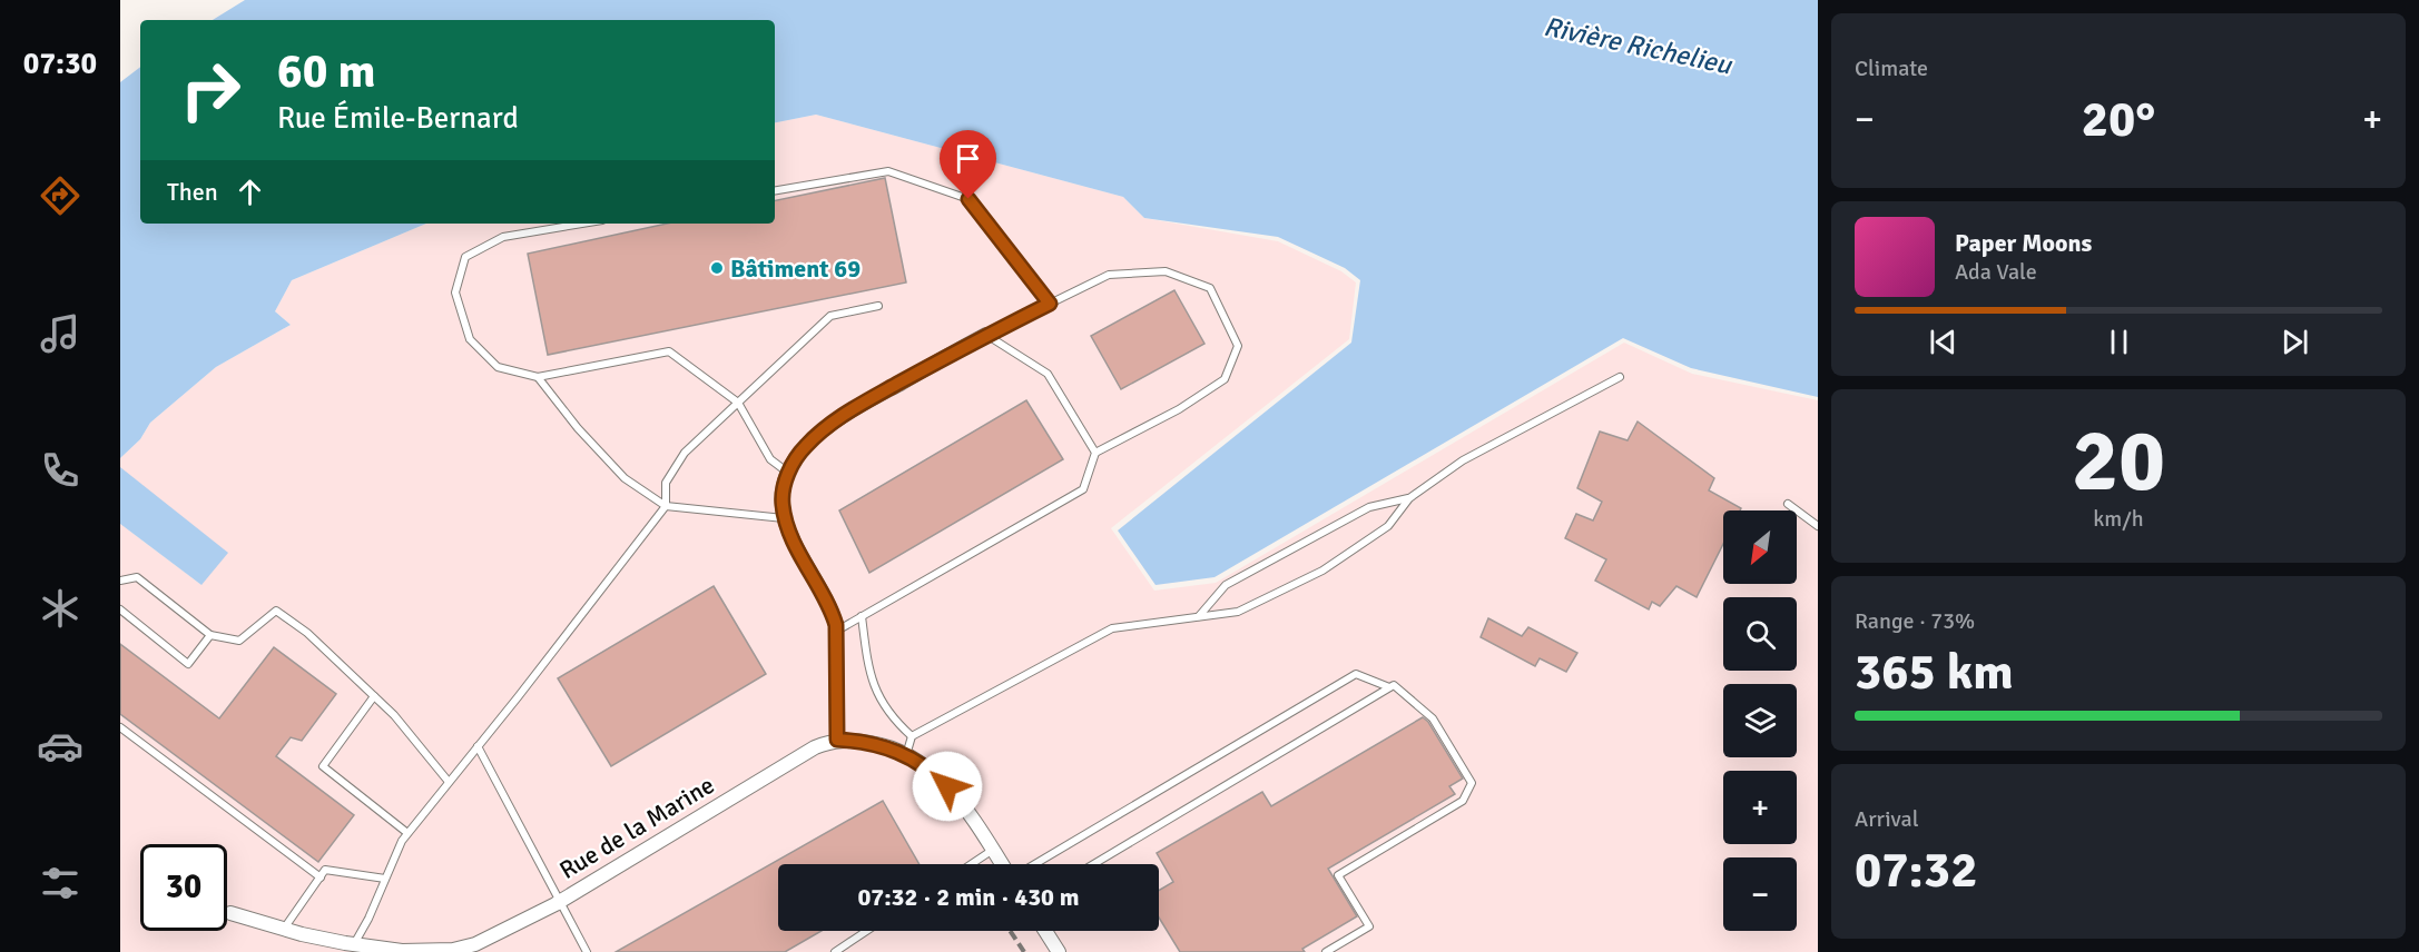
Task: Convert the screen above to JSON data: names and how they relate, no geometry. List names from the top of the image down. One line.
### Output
{"streets":{"street":["Rue de la Marine"]},"water":["Rivière Richelieu"],"places":["Bâtiment 69"],"north":"bottom left","page":{"tabs":"07:30","tile":["Climate",["20","km/h"],["Range · 73%","365 km"],["Arrival","07:32"]],"turn":["60 m","Rue Émile-Bernard"],"heat":["−","20°","+"],"then":"Then","song":["Paper Moons","Ada Vale"],"map_buttons":["+","−"],"limit":"30","trip":"07:32 · 2 min · 430 m"}}
